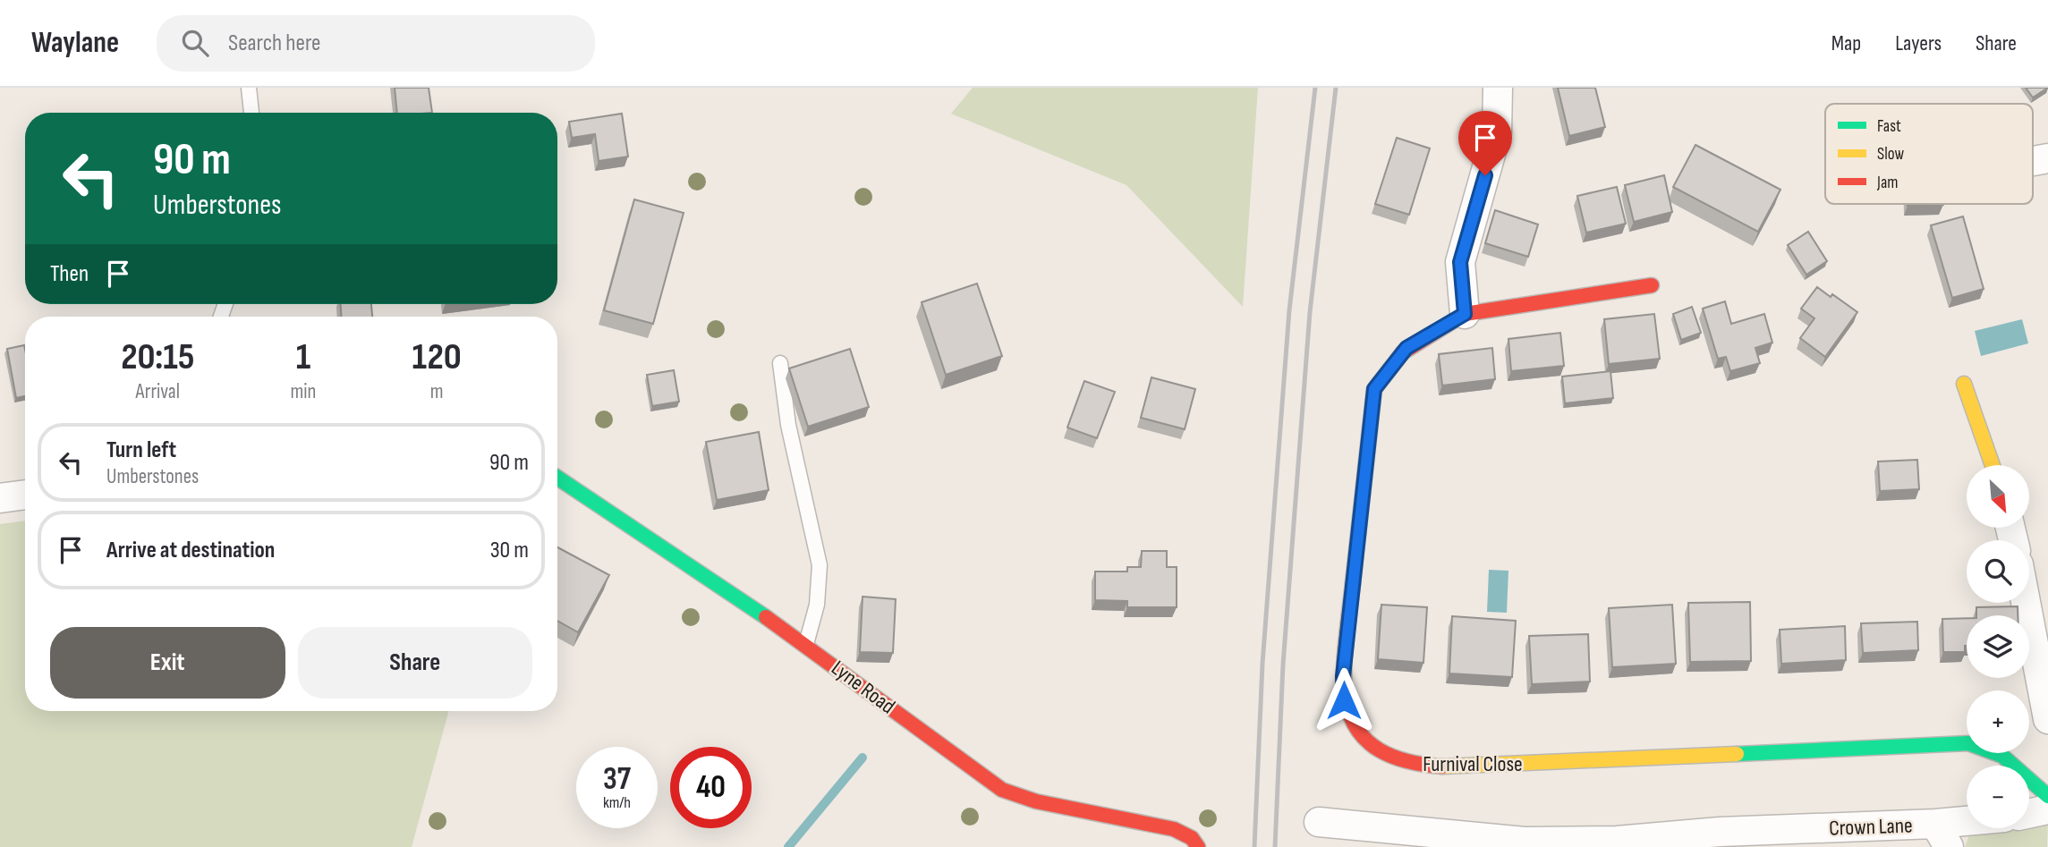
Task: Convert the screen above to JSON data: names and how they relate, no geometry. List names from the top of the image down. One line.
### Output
{"streets":{"street":["Lyne Road","Furnival Close","Crown Lane"]},"legend":["Fast","Slow","Jam"],"north":"bottom right","page":{"header":"Waylane","search":"Search here","nav":["Map","Layers","Share"],"turn":["90 m","Umberstones"],"then":"Then","eta":["20:15","Arrival","1","min","120","m"],"list":[{"name":"Turn left","note":"Umberstones","value":"90 m"},{"name":"Arrive at destination","value":"30 m"}],"map_buttons":["+","−"],"buttons":["Exit","Share"],"speed":"37 km/h","limit":"40"}}
